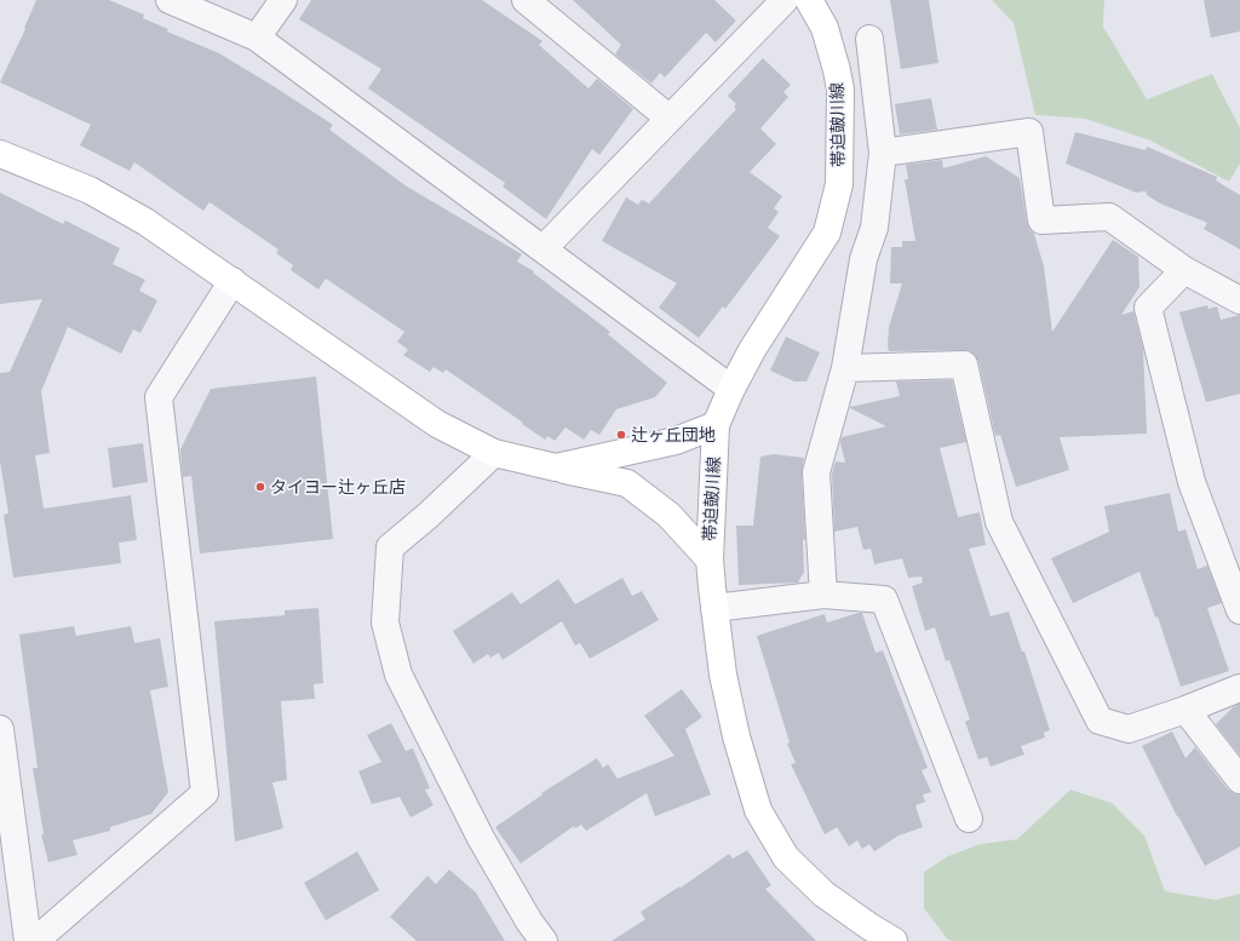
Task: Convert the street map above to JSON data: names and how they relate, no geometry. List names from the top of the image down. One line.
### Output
{"streets":{"street":["帯迫皷川線"]},"places":["辻ヶ丘団地","タイヨー辻ヶ丘店"]}
